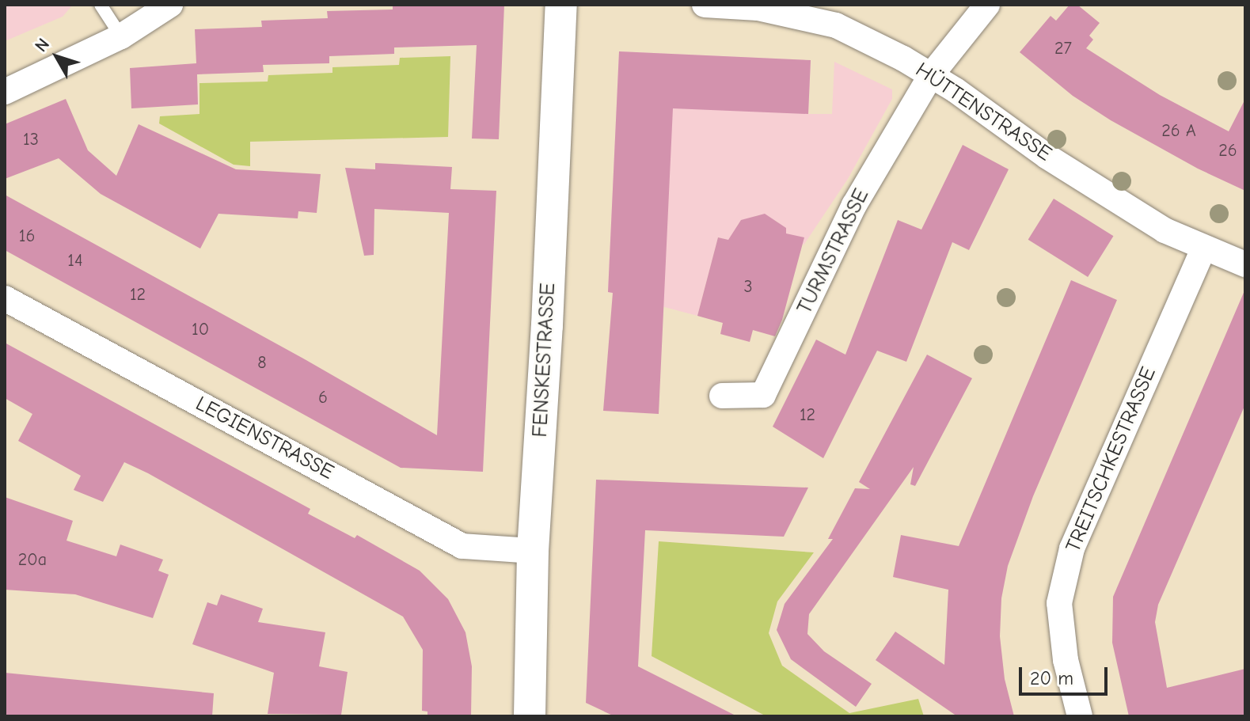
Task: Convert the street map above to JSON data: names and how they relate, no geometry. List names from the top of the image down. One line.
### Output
{"streets":{"street":["HÜTTENSTRASSE","TURMSTRASSE","FENSKESTRASSE","LEGIENSTRASSE","TREITSCHKESTRASSE"]},"crossings":[["HÜTTENSTRASSE","TURMSTRASSE"],["HÜTTENSTRASSE","TREITSCHKESTRASSE"],["FENSKESTRASSE","LEGIENSTRASSE"]],"house_numbers":["27","26 A","13","26","16","14","3","12","10","8","6","12","20a"],"scale_bar":"20 m","north":"top left"}
